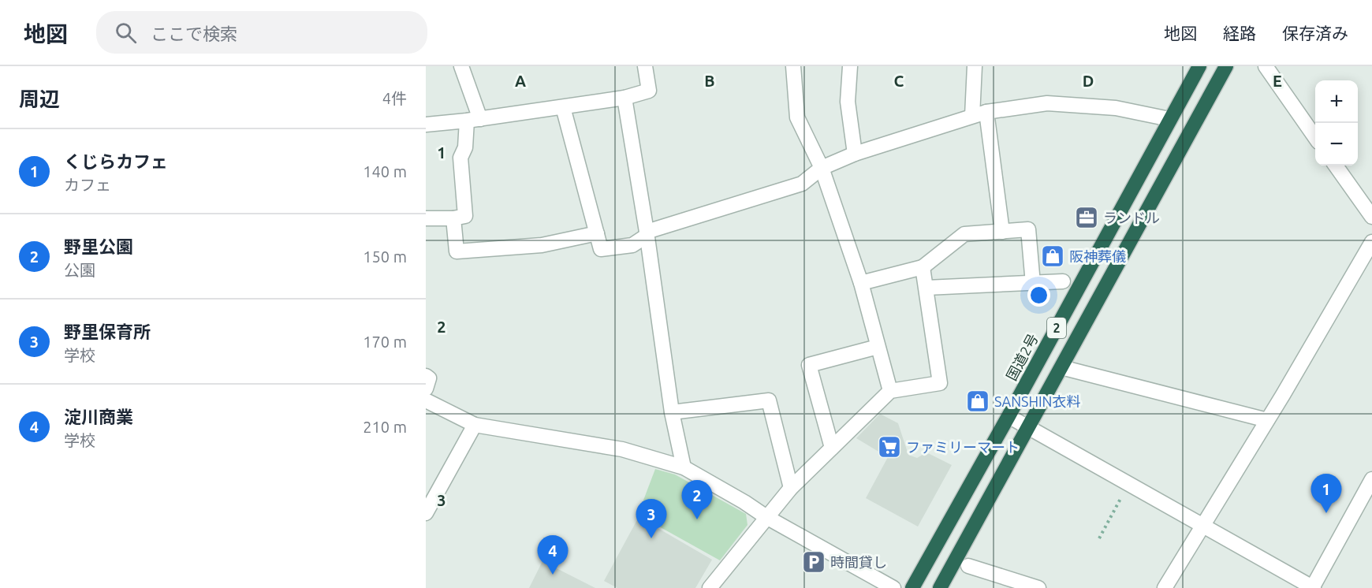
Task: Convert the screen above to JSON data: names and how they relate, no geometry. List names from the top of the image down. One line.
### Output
{"streets":{"highway":["2","国道2号"]},"places":{"office":["ランドル"],"shop":["阪神葬儀","SANSHIN衣料"],"supermarket":["ファミリーマート"],"parking":["時間貸し"]},"page":{"header":"地図","search":"ここで検索","nav":["地図","経路","保存済み"],"heading":["周辺","4件"],"map_buttons":["+","−"],"list":[{"mark":"1","name":"くじらカフェ","note":"カフェ","value":"140 m"},{"mark":"2","name":"野里公園","note":"公園","value":"150 m"},{"mark":"3","name":"野里保育所","note":"学校","value":"170 m"},{"mark":"4","name":"淀川商業","note":"学校","value":"210 m"}],"pins":["1","2","3","4"]},"grid":{"columns":["A","B","C","D","E"],"rows":["1","2","3"]}}
